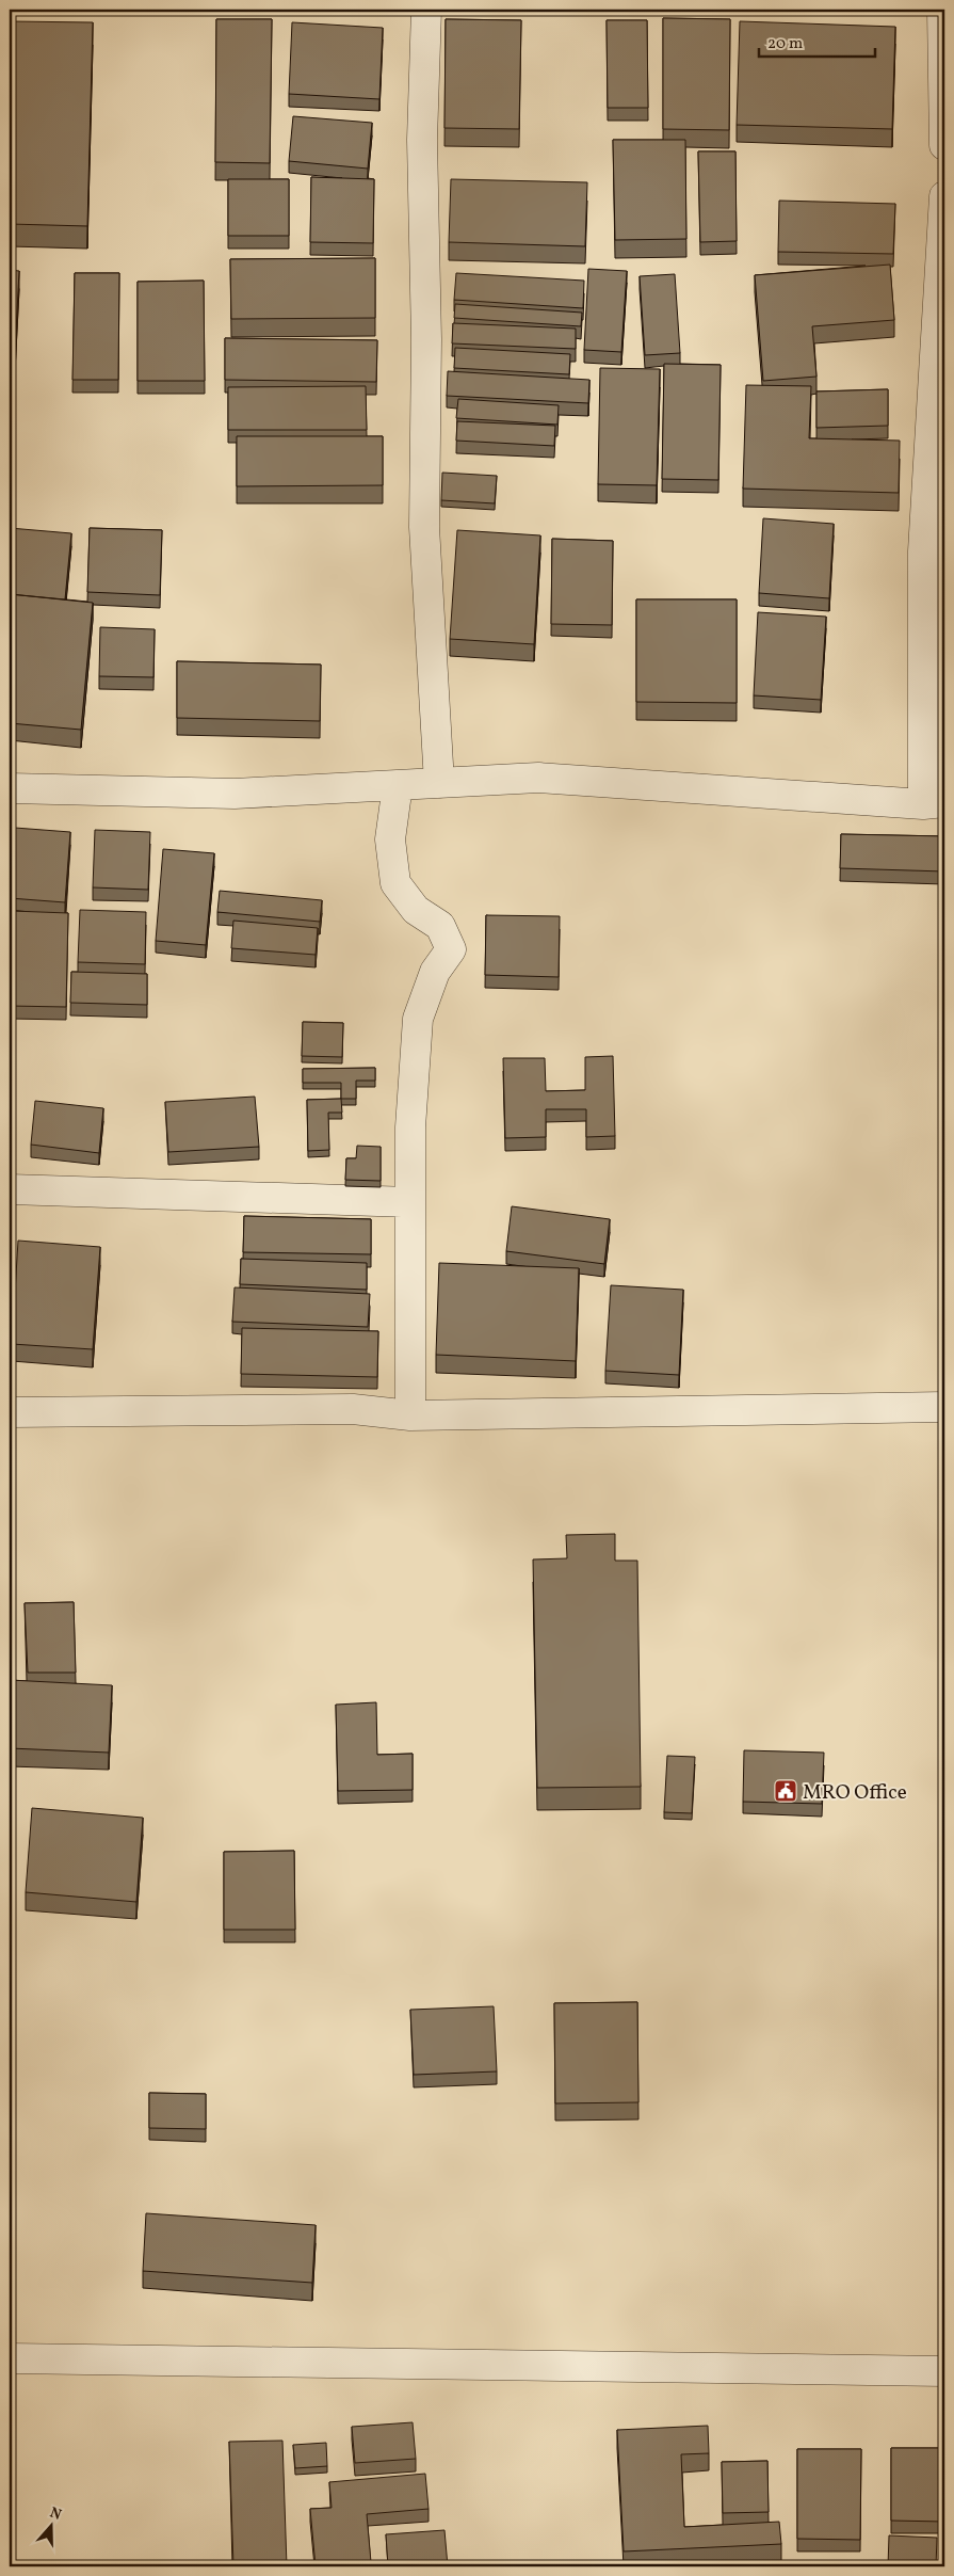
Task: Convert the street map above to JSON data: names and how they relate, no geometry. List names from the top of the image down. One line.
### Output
{"places":{"public building":["MRO Office"]},"scale_bar":"20 m","north":"top"}
